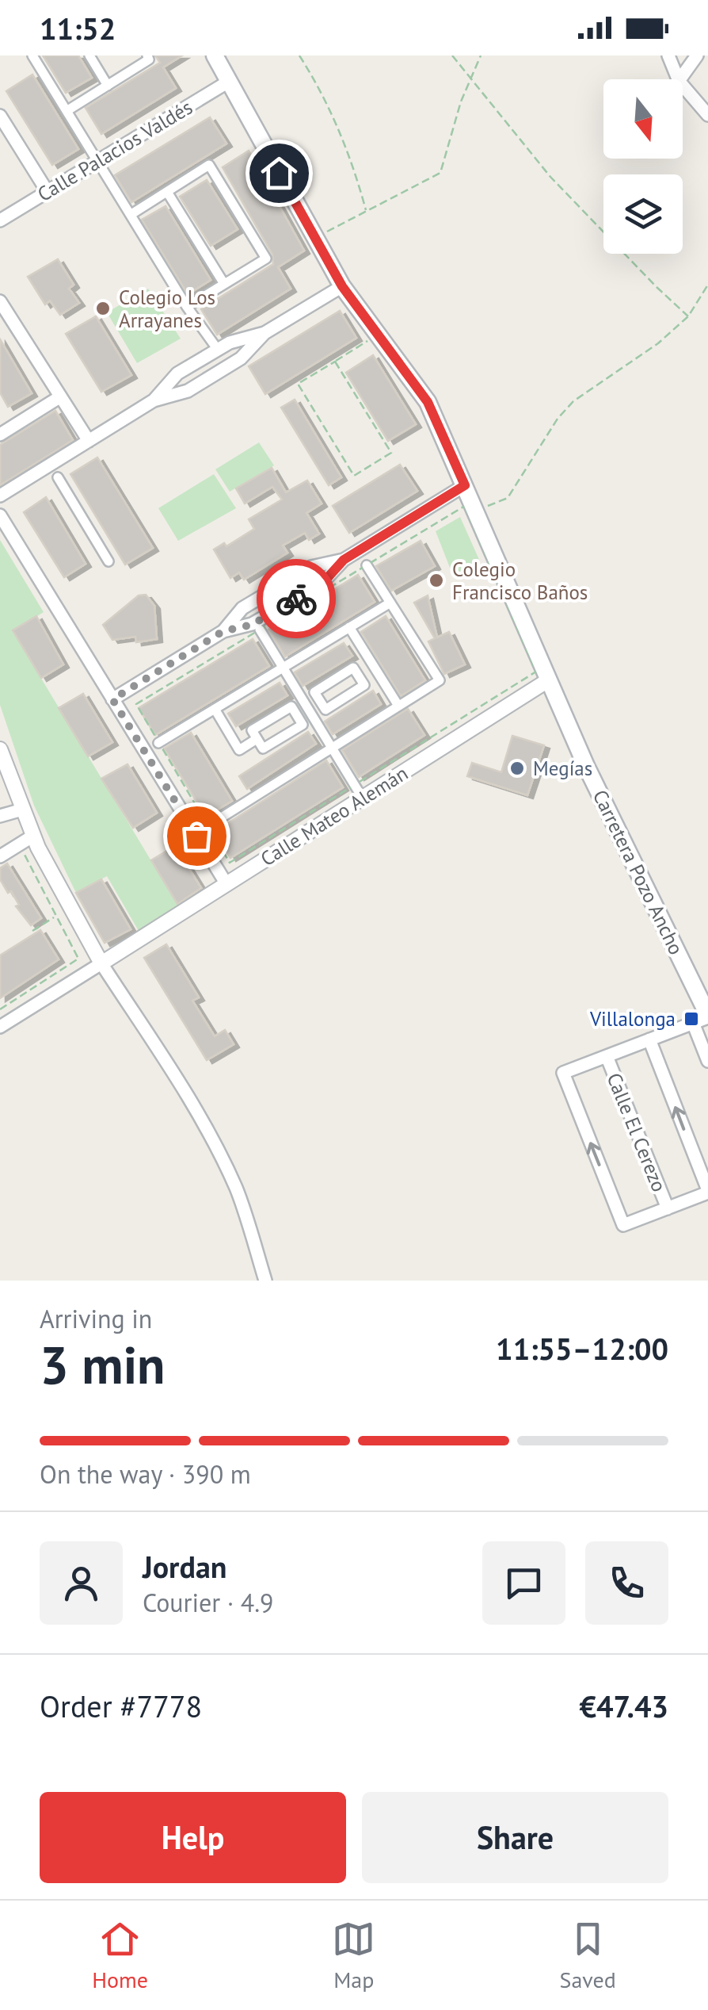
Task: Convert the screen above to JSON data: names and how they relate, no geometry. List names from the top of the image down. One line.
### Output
{"streets":{"main road":["Carretera Pozo Ancho"],"street":["Calle Palacios Valdés","Calle Mateo Alemán","Calle El Cerezo"]},"crossings":[["Calle Palacios Valdés","Carretera Pozo Ancho"],["Calle Mateo Alemán","Carretera Pozo Ancho"]],"places":{"other":["Colegio Los Arrayanes","Colegio Francisco Baños","Megías"],"transit":["Villalonga"]},"north":"bottom","page":{"status":"11:52","heading":["3 min","Arriving in","11:55–12:00"],"panel":["Jordan","Courier · 4.9","Order #7778","€47.43"],"bar":"On the way · 390 m","buttons":["Help","Share"],"tabs":["Home","Map","Saved"]}}
